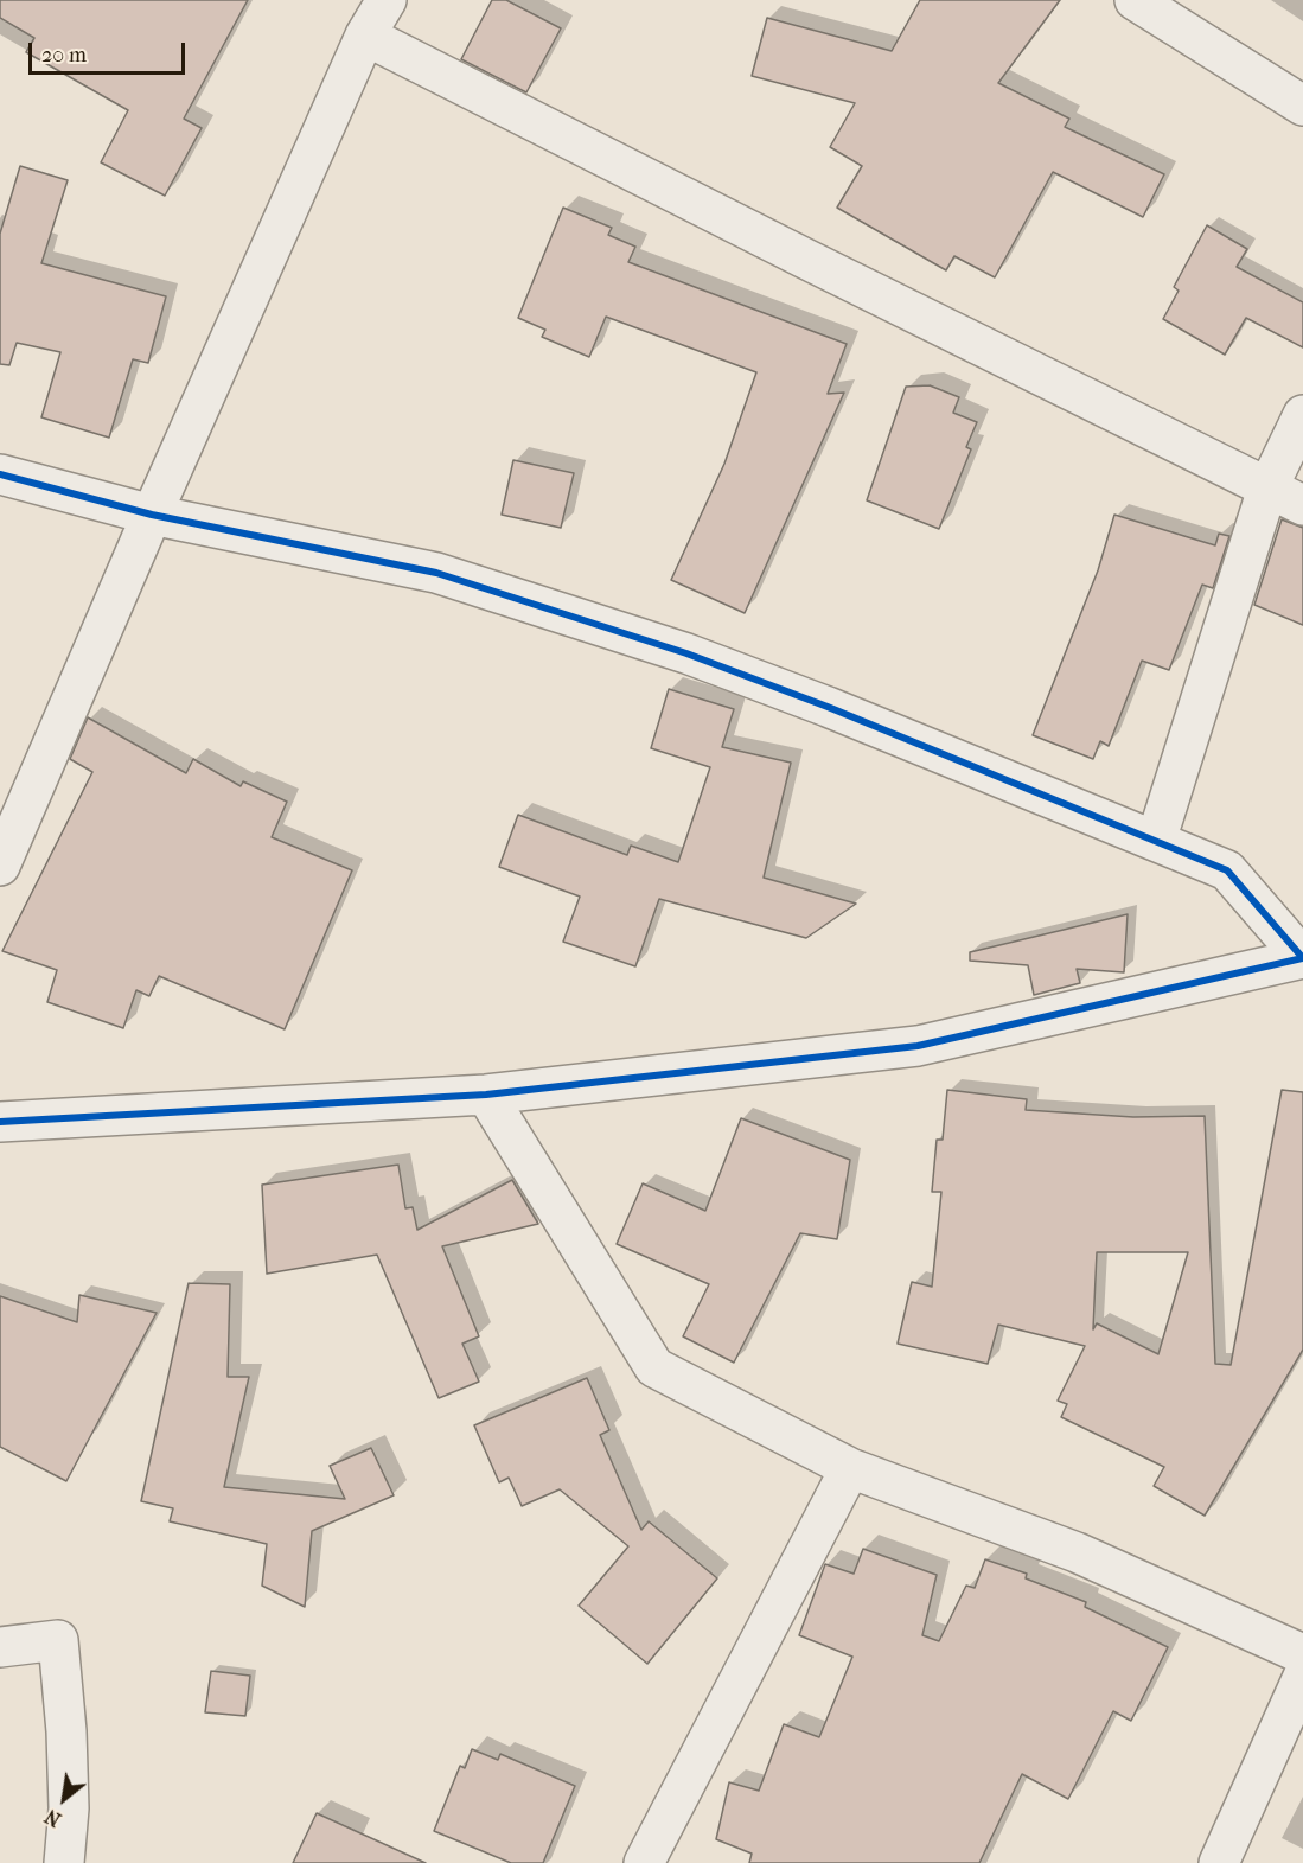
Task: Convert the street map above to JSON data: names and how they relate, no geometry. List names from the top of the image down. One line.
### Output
{"scale_bar":"20 m","north":"bottom left"}
